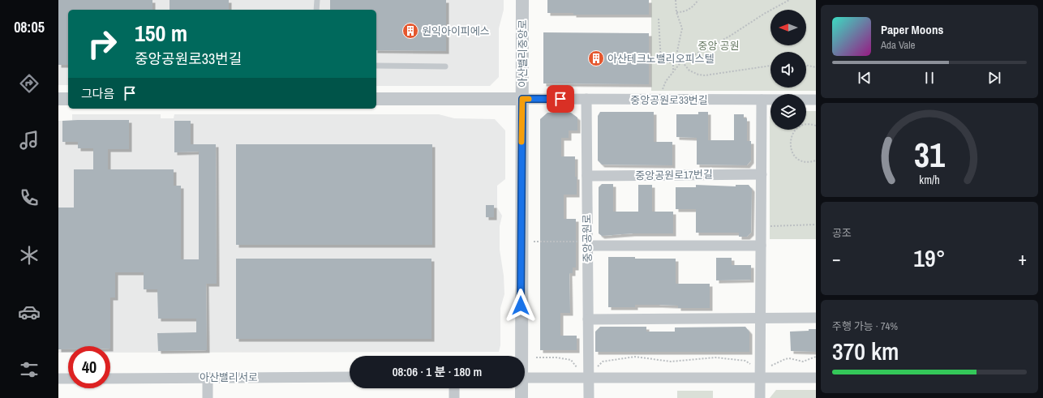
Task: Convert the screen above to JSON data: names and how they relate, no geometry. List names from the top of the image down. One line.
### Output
{"streets":{"street":["아산밸리중앙로","중앙공원로33번길","중앙공원로17번길","중앙공원로","아산밸리서로"]},"crossings":[["아산밸리중앙로","중앙공원로33번길"],["중앙공원로33번길","중앙공원로"],["중앙공원로17번길","중앙공원로"]],"parks":["중앙 공원"],"places":{"building":["원익아이피에스","아산테크노밸리오피스텔"]},"north":"left","page":{"tabs":"08:05","turn":["150 m","중앙공원로33번길"],"song":["Paper Moons","Ada Vale"],"then":"그다음","tile":["공조",["주행 가능 · 74%","370 km"]],"heat":["−","19°","+"],"limit":"40","trip":"08:06 · 1 분 · 180 m","gauge":["31","km/h"]}}
